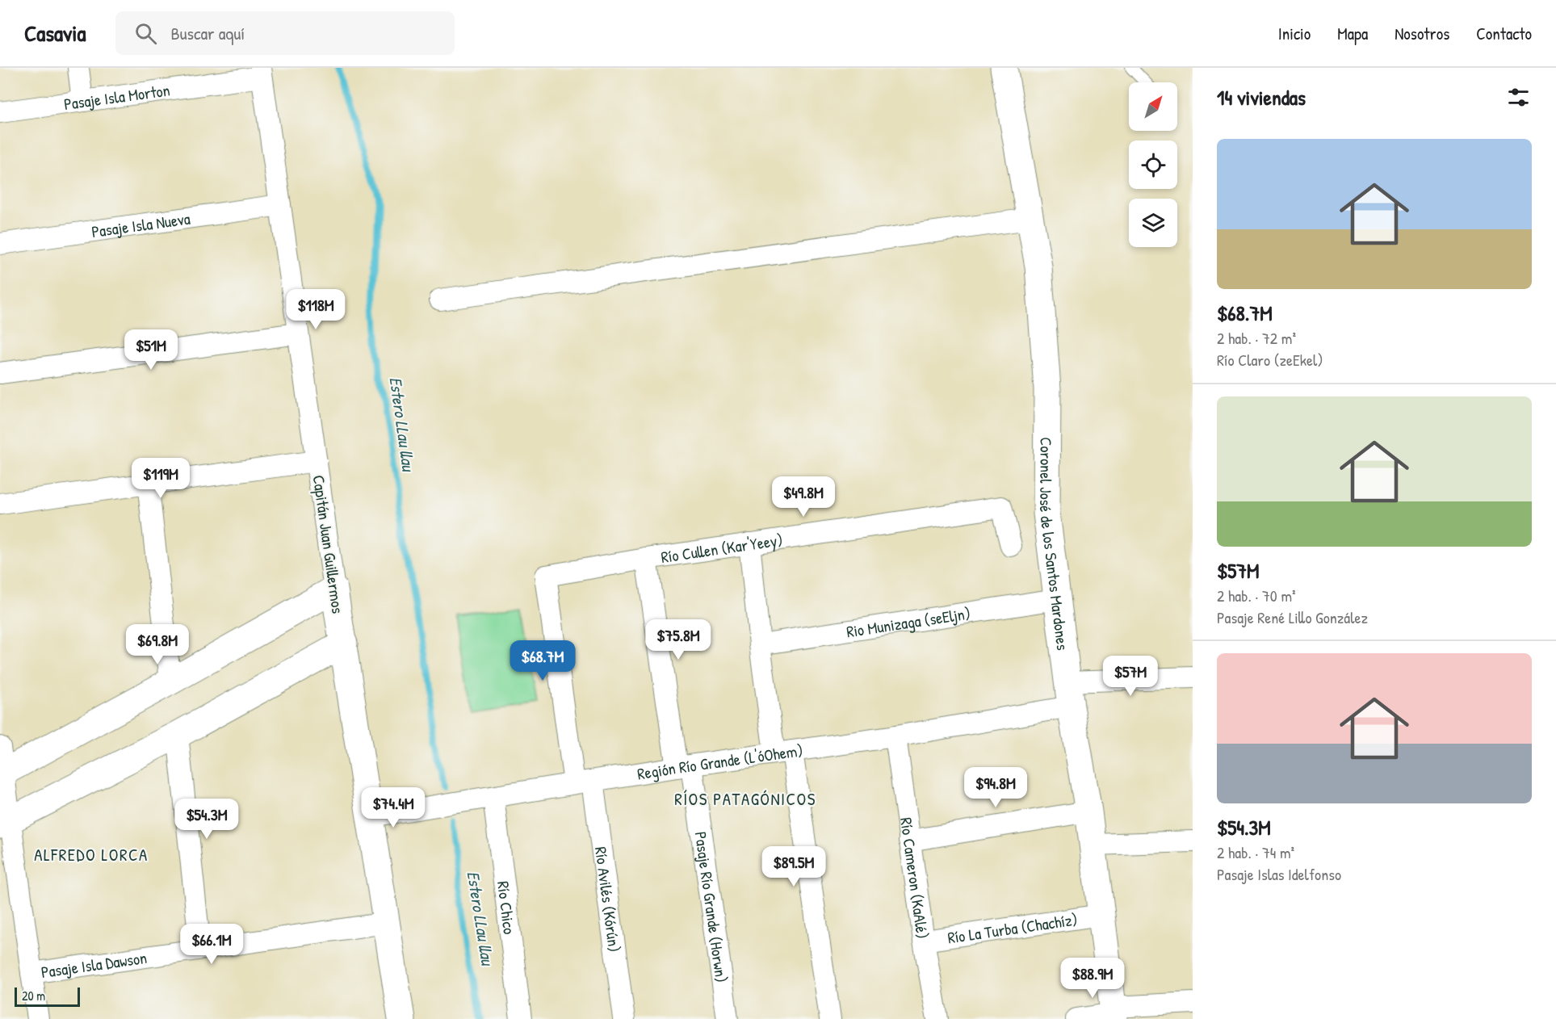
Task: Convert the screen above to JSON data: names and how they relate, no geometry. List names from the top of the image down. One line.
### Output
{"streets":{"street":["Pasaje Isla Morton","Pasaje Isla Nueva","Coronel José de los Santos Mardones","Capitán Juan Guillermos","Río Cullen (Kar'Yeey)","Rio Munizaga (seEljn)","Región Río Grande (L'óOhem)","Río Cameron (KaAlé)","Río Avilés (Kórún)","Pasaje Río Grande (Horwn)","Río Chico","Río La Turba (Chachíz)","Pasaje Isla Dawson"]},"crossings":[["Pasaje Isla Morton","Capitán Juan Guillermos"],["Pasaje Isla Nueva","Capitán Juan Guillermos"],["Coronel José de los Santos Mardones","Rio Munizaga (seEljn)"],["Coronel José de los Santos Mardones","Región Río Grande (L'óOhem)"],["Coronel José de los Santos Mardones","Río La Turba (Chachíz)"],["Capitán Juan Guillermos","Región Río Grande (L'óOhem)"],["Capitán Juan Guillermos","Pasaje Isla Dawson"],["Río Cullen (Kar'Yeey)","Río Avilés (Kórún)"],["Río Cullen (Kar'Yeey)","Pasaje Río Grande (Horwn)"],["Región Río Grande (L'óOhem)","Río Cameron (KaAlé)"],["Región Río Grande (L'óOhem)","Río Avilés (Kórún)"],["Región Río Grande (L'óOhem)","Pasaje Río Grande (Horwn)"],["Región Río Grande (L'óOhem)","Río Chico"],["Río Cameron (KaAlé)","Río La Turba (Chachíz)"]],"districts":["RÍOS PATAGÓNICOS","ALFREDO LORCA"],"water":["Estero LLau llau"],"scale_bar":"20 m","north":"top right","page":{"header":"Casavia","search":"Buscar aquí","nav":["Inicio","Mapa","Nosotros","Contacto"],"heading":"14 viviendas","list":[{"name":"$68.7M","note":"2 hab. · 72 m² · Río Claro (zeEkel)"},{"name":"$57M","note":"2 hab. · 70 m² · Pasaje René Lillo González"},{"name":"$54.3M","note":"2 hab. · 74 m² · Pasaje Islas Idelfonso"}],"price":["$118M","$51M","$119M","$49.8M","$75.8M","$69.8M","$68.7M","$57M","$94.8M","$74.4M","$54.3M","$89.5M","$66.1M","$88.9M"],"scale":"20 m"}}
